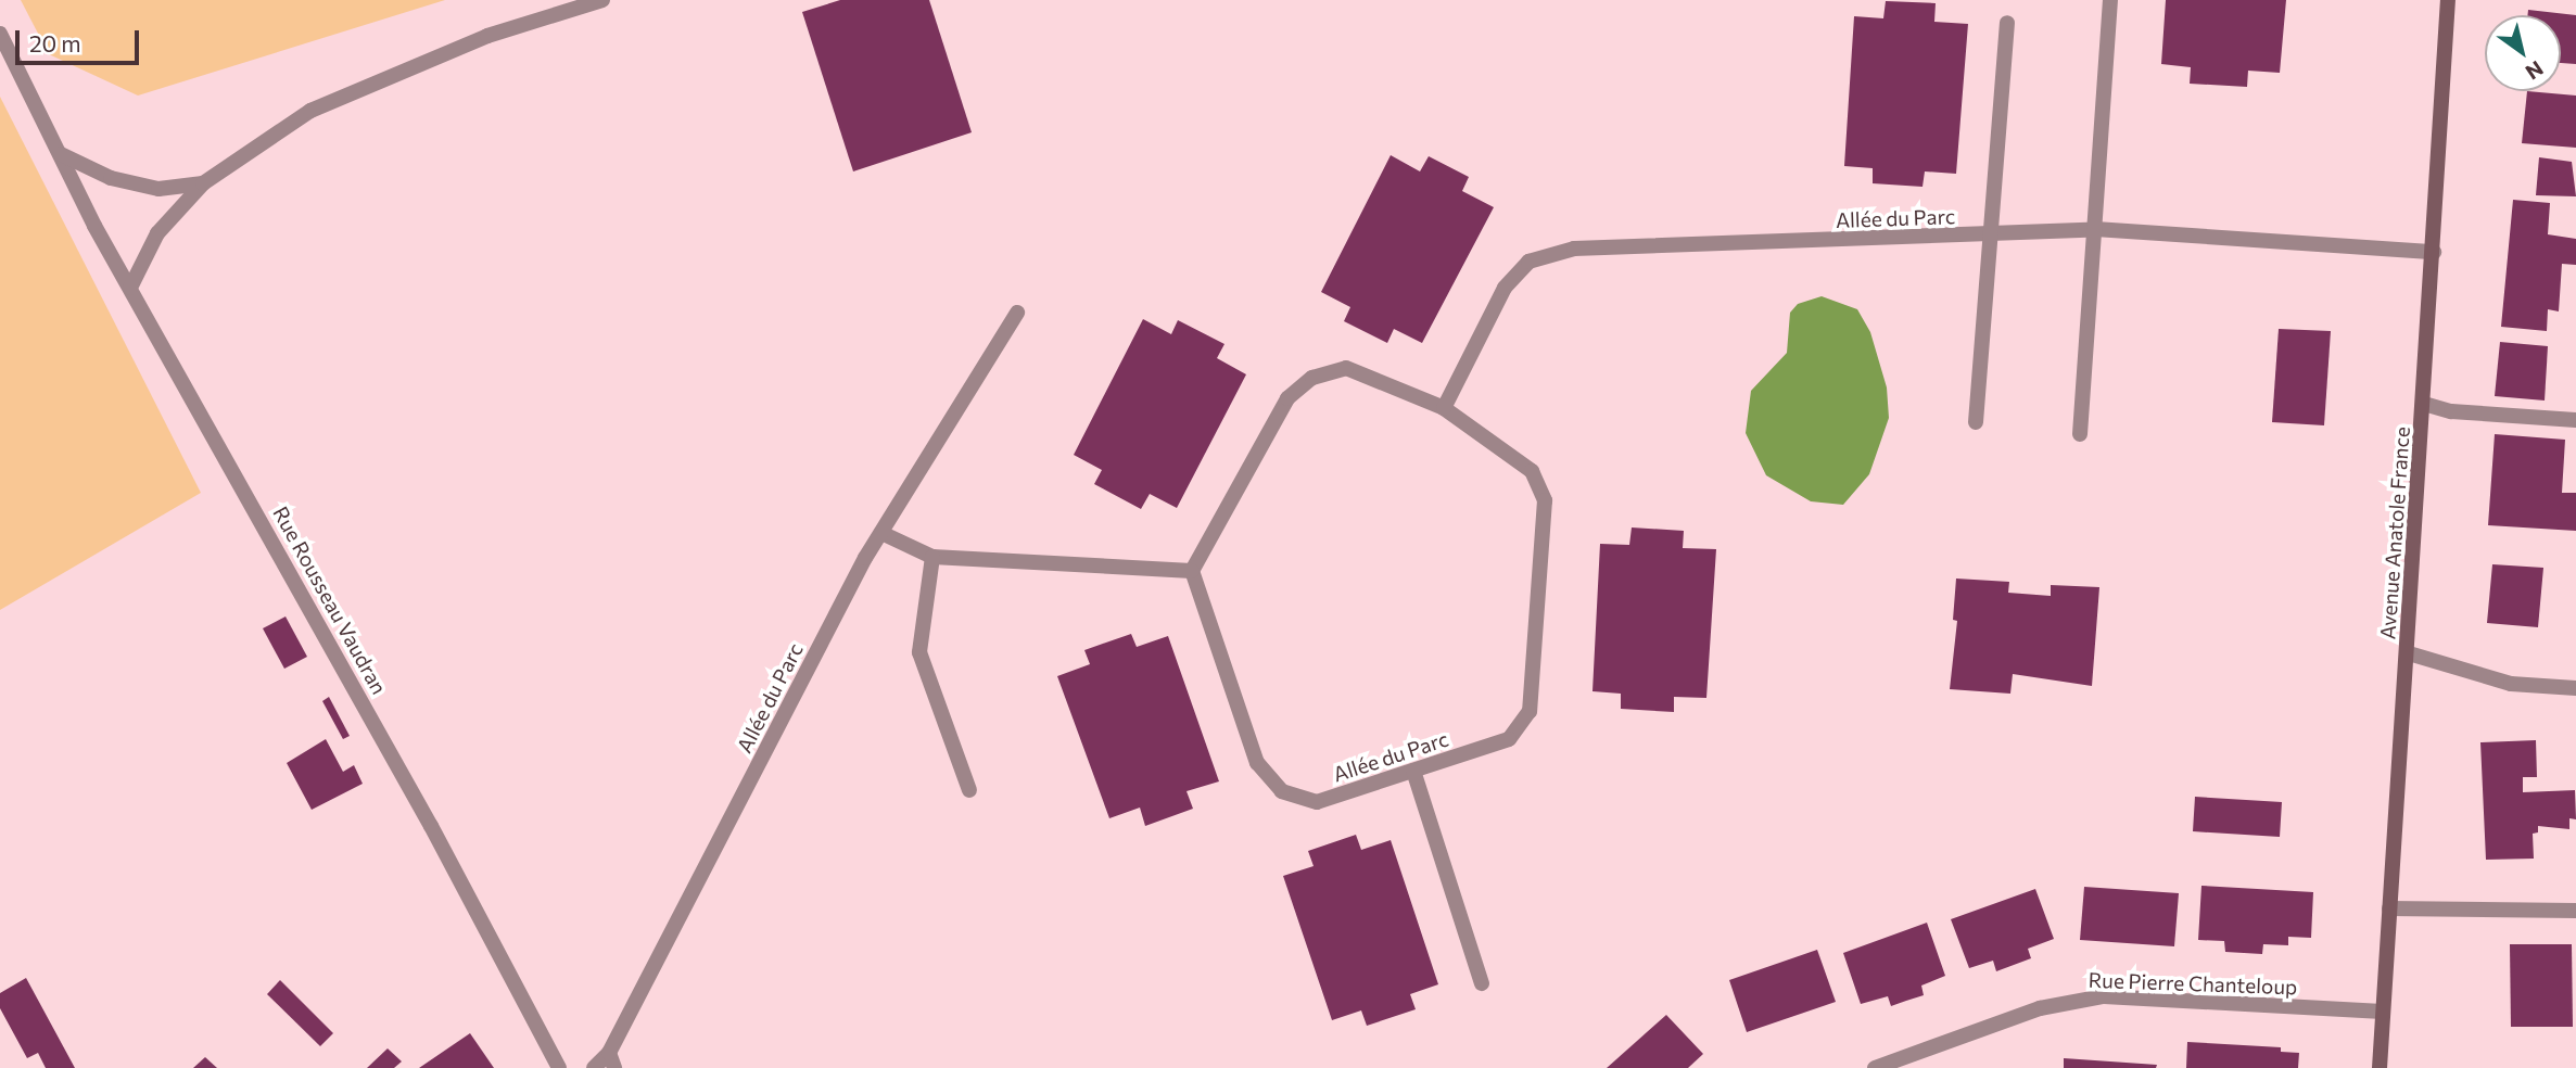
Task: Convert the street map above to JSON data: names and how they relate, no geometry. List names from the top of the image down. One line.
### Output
{"streets":{"main road":["Avenue Anatole France"],"street":["Allée du Parc","Rue Rousseau Vaudran","Rue Pierre Chanteloup"]},"crossings":[["Allée du Parc","Avenue Anatole France"],["Avenue Anatole France","Rue Pierre Chanteloup"]],"scale_bar":"20 m","north":"bottom right"}
